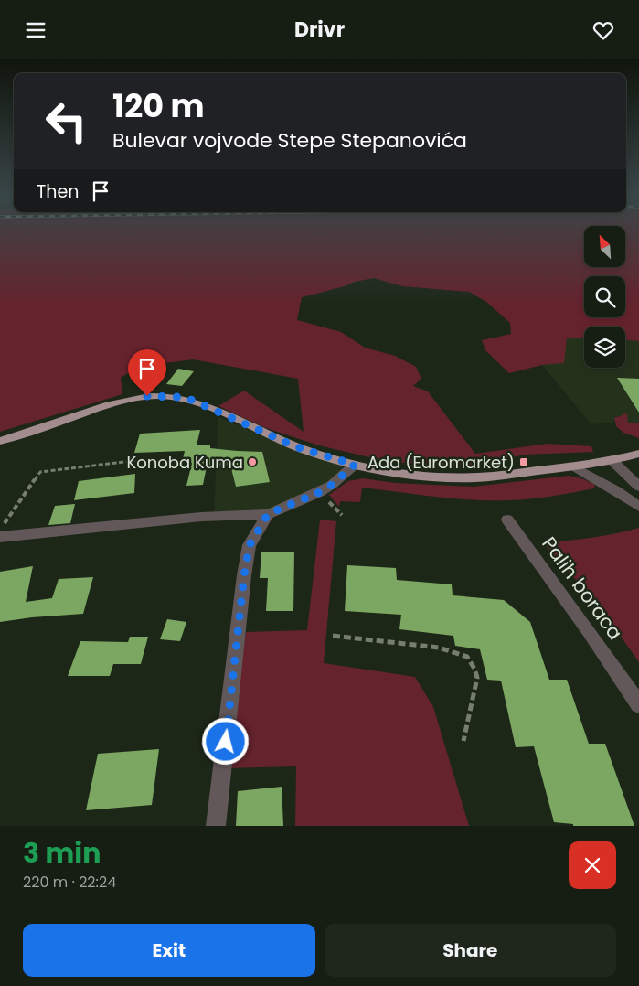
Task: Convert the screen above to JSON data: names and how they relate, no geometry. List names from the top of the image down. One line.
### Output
{"streets":{"street":["Palih boraca"]},"places":{"other":["Konoba Kuma"],"transit":["Ada (Euromarket)"]},"north":"top left","page":{"header":"Drivr","turn":["120 m","Bulevar vojvode Stepe Stepanovića"],"then":"Then","heading":["3 min","220 m · 22:24"],"buttons":["Exit","Share"]}}
